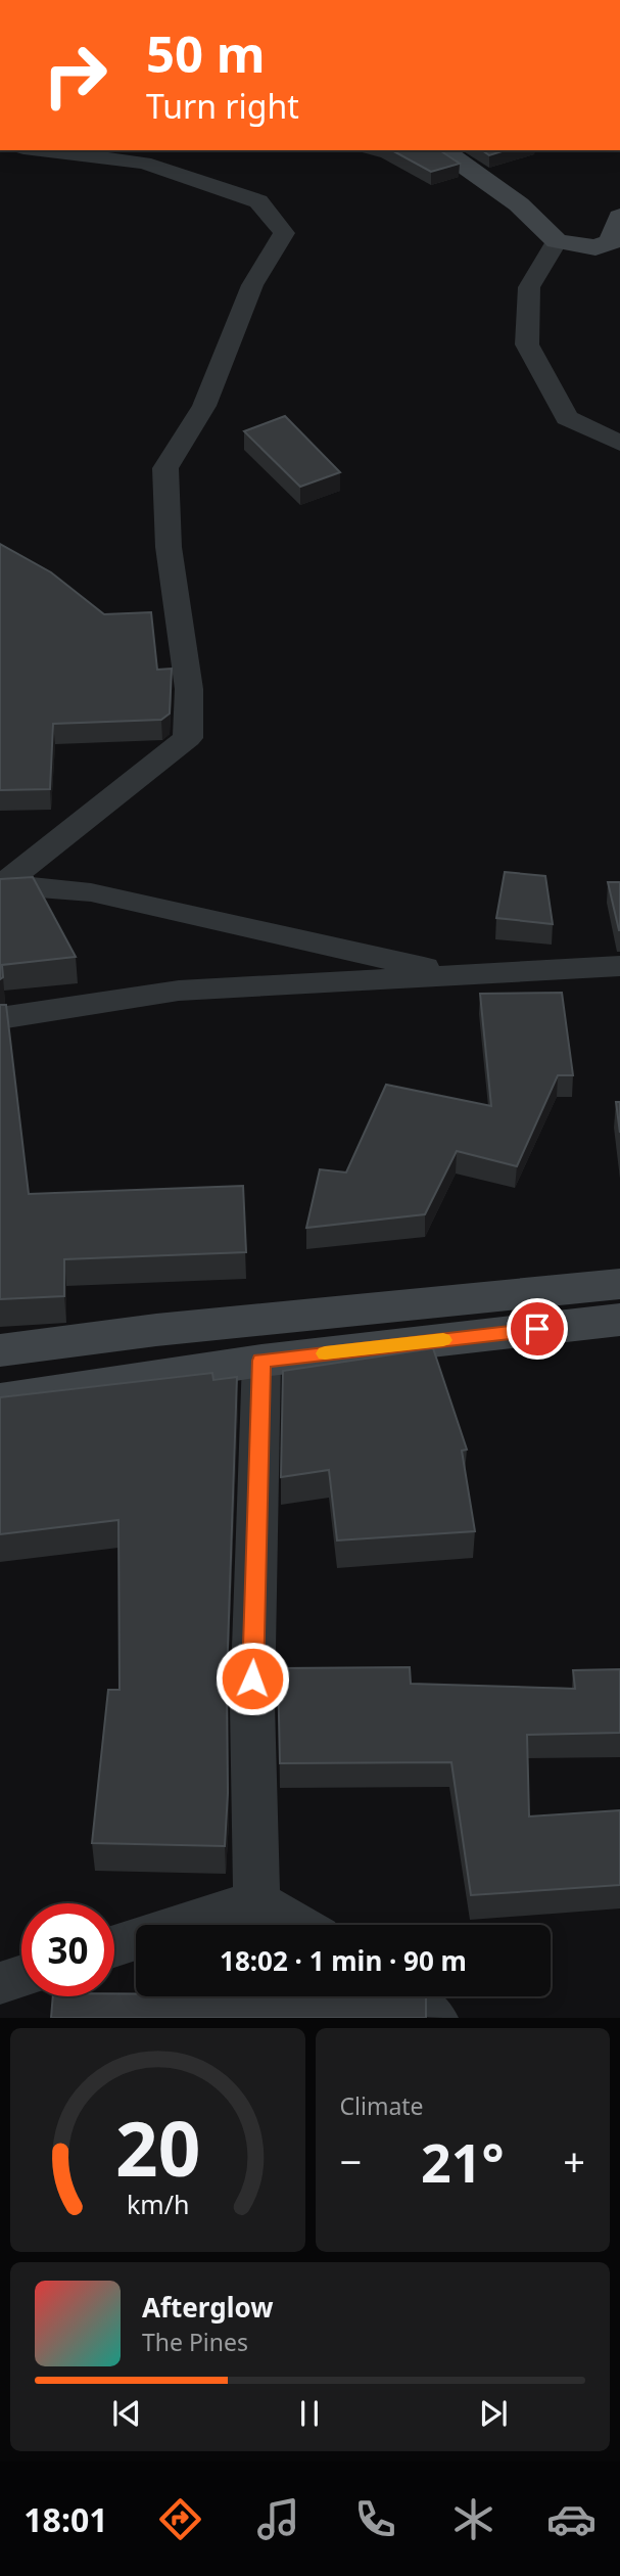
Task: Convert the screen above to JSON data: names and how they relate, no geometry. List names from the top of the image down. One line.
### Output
{"page":{"turn":["50 m","Turn right"],"limit":"30","trip":"18:02 · 1 min · 90 m","tile":"Climate","heat":["−","21°","+"],"song":["Afterglow","The Pines"],"tabs":"18:01","gauge":["20","km/h"]}}
